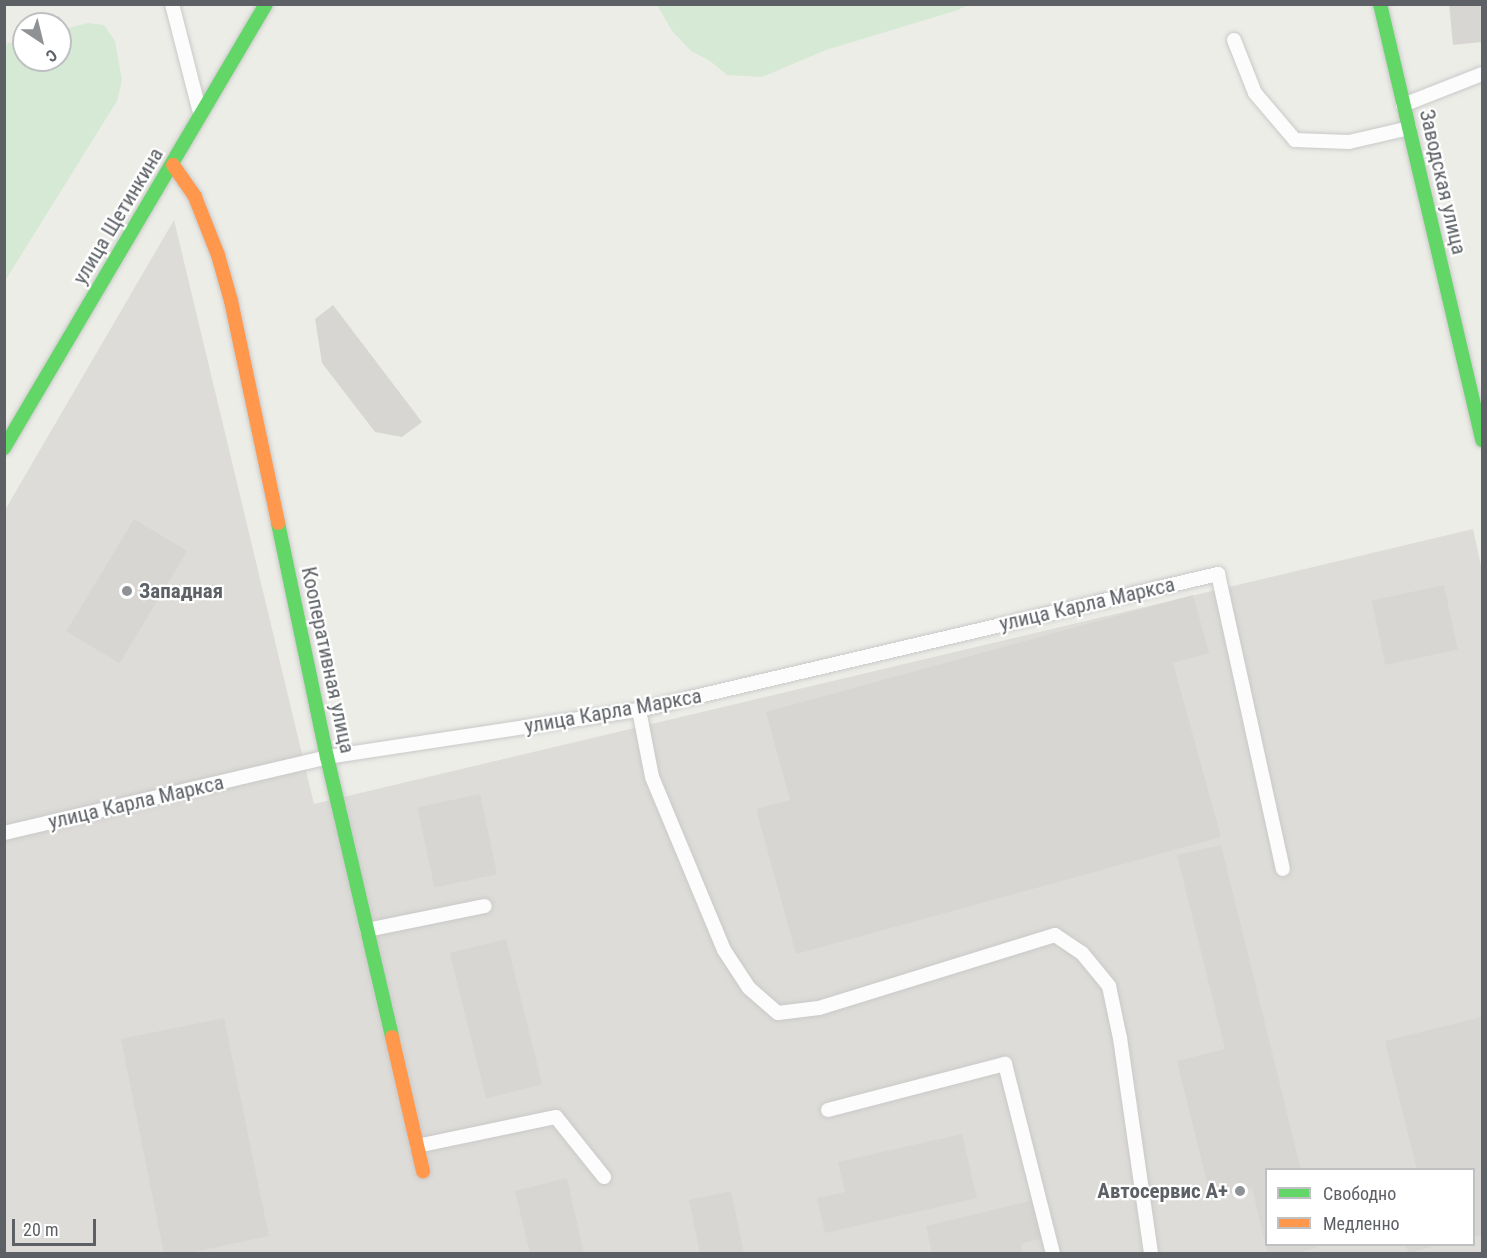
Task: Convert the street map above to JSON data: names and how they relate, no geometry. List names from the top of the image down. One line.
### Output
{"streets":{"street":["Заводская улица","улица Щетинкина","Кооперативная улица"],"lane":["улица Карла Маркса"]},"crossings":[["улица Щетинкина","Кооперативная улица"],["улица Карла Маркса","Кооперативная улица"]],"places":["Западная","Автосервис А+"],"legend":["Свободно","Медленно"],"scale_bar":"20 m","north":"bottom right"}
